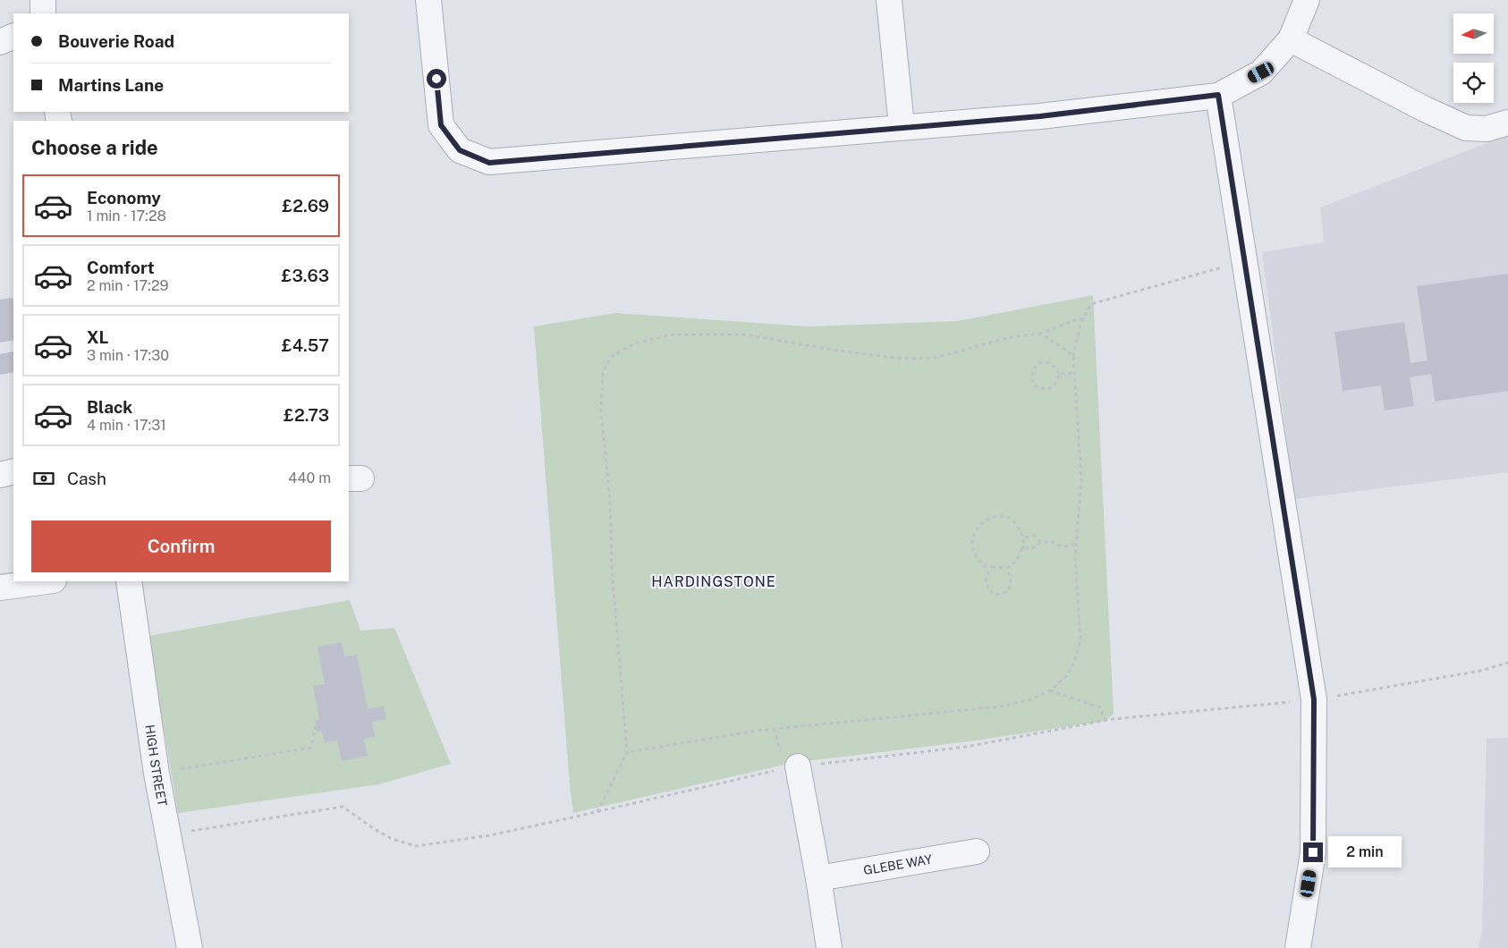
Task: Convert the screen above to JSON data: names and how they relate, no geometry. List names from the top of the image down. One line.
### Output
{"streets":{"street":["HIGH STREET","GLEBE WAY"]},"districts":["HARDINGSTONE"],"north":"left","page":{"banner":["Bouverie Road","Martins Lane"],"heading":"Choose a ride","list":[{"name":"Economy","note":"1 min · 17:28","value":"£2.69"},{"name":"Comfort","note":"2 min · 17:29","value":"£3.63"},{"name":"XL","note":"3 min · 17:30","value":"£4.57"},{"name":"Black","note":"4 min · 17:31","value":"£2.73"}],"pay":["Cash","440 m"],"buttons":"Confirm","bubble":"2 min"}}
